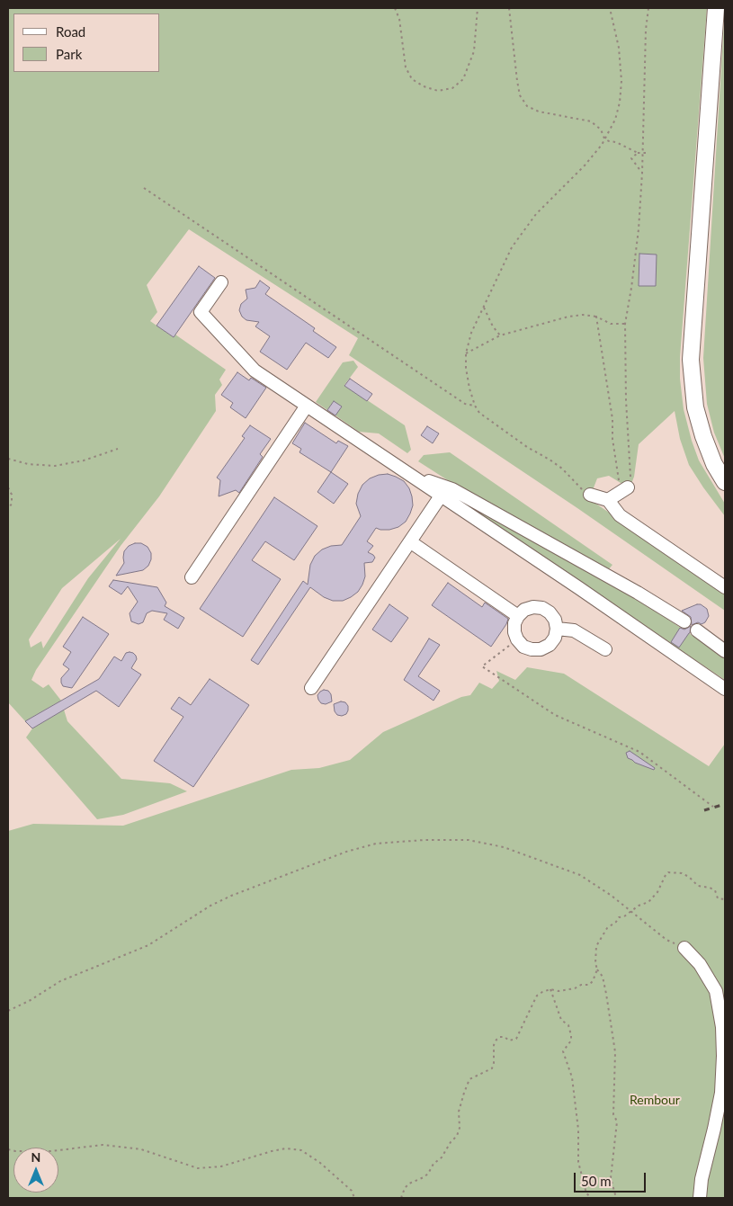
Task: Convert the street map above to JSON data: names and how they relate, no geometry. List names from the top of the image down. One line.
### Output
{"parks":["Rembour"],"legend":["Road","Park"],"scale_bar":"50 m","north":"top"}
